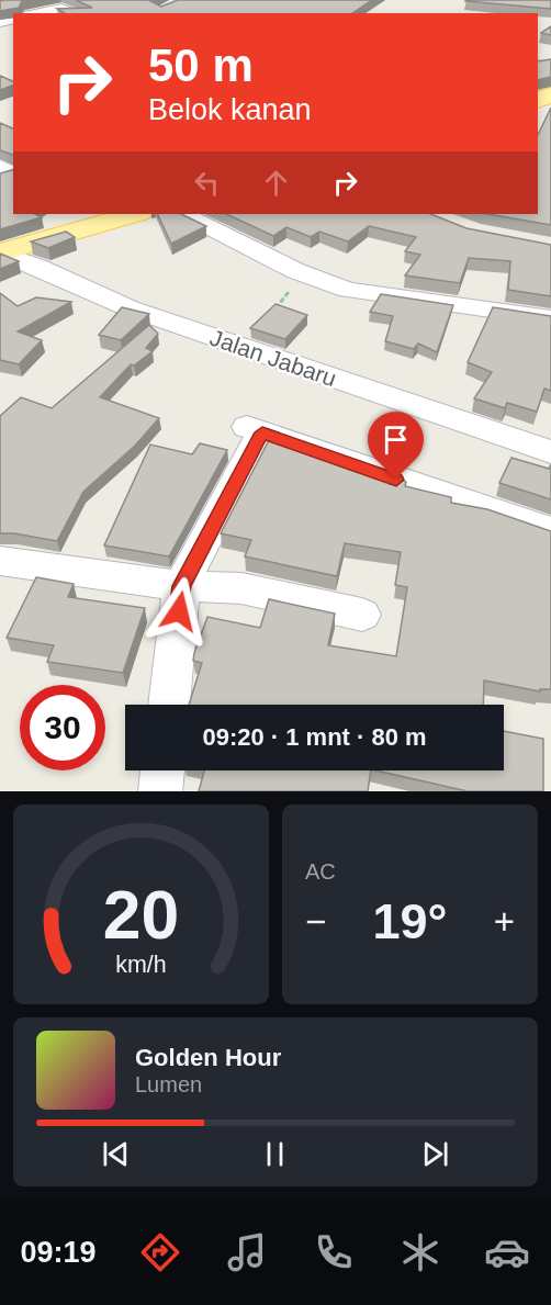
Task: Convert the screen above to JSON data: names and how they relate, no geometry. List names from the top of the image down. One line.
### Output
{"streets":{"street":["Jalan Jabaru"]},"page":{"turn":["50 m","Belok kanan"],"limit":"30","trip":"09:20 · 1 mnt · 80 m","tile":"AC","heat":["−","19°","+"],"song":["Golden Hour","Lumen"],"tabs":"09:19","gauge":["20","km/h"]}}
